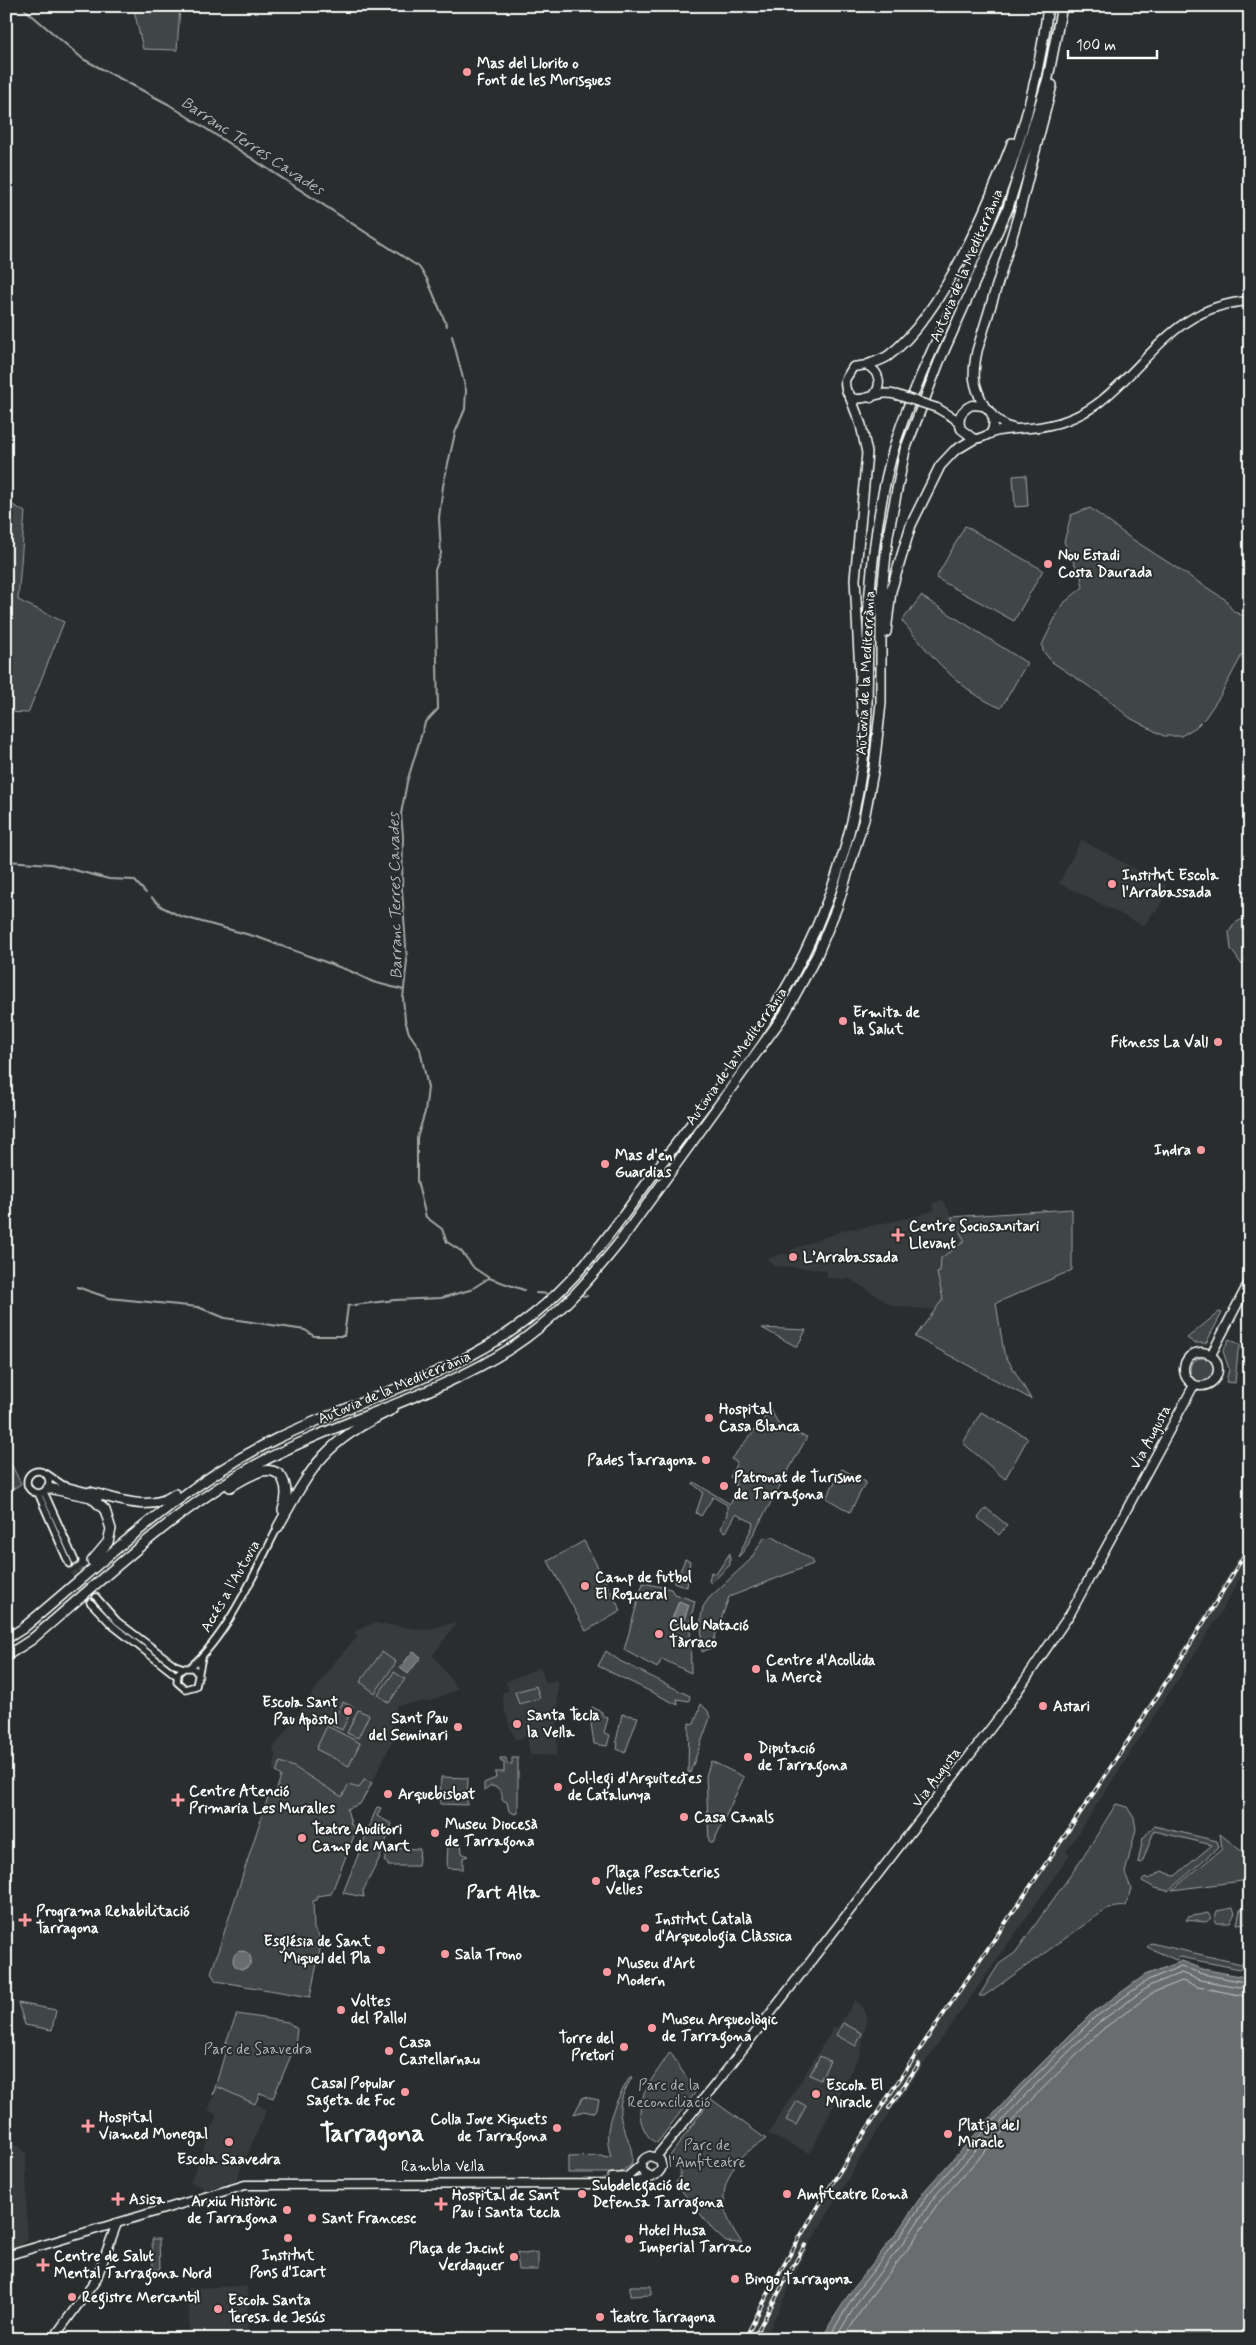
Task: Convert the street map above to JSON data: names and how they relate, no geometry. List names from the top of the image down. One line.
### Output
{"streets":{"highway":["Autovia de la Mediterrània"],"main road":["Via Augusta","Rambla Vella"],"street":["Accés a l'Autovia"]},"crossings":[["Via Augusta","Rambla Vella"]],"districts":["Part Alta","Tarragona"],"water":["Barranc Terres Cavades"],"parks":["Parc de Saavedra","Parc de la Reconciliació","Parc de l'Amfiteatre"],"places":{"other":["Mas del Llorito o Font de les Morisques","Nou Estadi Costa Daurada","Institut Escola l'Arrabassada","Ermita de la Salut","Fitness La Vall","Indra","Mas d'en Guardias","L’Arrabassada","Hospital Casa Blanca","Pades Tarragona","Patronat de Turisme de Tarragona","Camp de futbol El Roqueral","Club Natació Tàrraco","Centre d'Acollida la Mercè","Astari","Escola Sant Pau Apòstol","Santa Tecla la Vella","Sant Pau del Seminari","Diputació de Tarragona","Col·legi d'Arquitectes de Catalunya","Arquebisbat","Casa Canals","Museu Diocesà de Tarragona","Teatre Auditori Camp de Mart","Plaça Pescateries Velles","Institut Català d'Arqueologia Clàssica","Església de Sant Miquel del Pla","Sala Trono","Museu d'Art Modern","Voltes del Pallol","Museu Arqueològic de Tarragona","Torre del Pretori","Casa Castellarnau","Casal Popular Sageta de Foc","Escola El Miracle","Colla Jove Xiquets de Tarragona","Platja del Miracle","Escola Saavedra","Subdelegació de Defensa Tarragona","Amfiteatre Romà","Arxiu Històric de Tarragona","Sant Francesc","Institut Pons d'Icart","Hotel Husa Imperial Tarraco","Plaça de Jacint Verdaguer","Bingo Tarragona","Registre Mercantil","Escola Santa Teresa de Jesús","Teatre Tarragona"],"health":["Centre Sociosanitari Llevant","Centre Atenció Primaria Les Muralles","Programa Rehabilitació Tarragona","Hospital Viamed Monegal","Asisa","Hospital de Sant Pau i Santa tecla","Centre de Salut Mental Tarragona Nord"]},"scale_bar":"100 m"}
